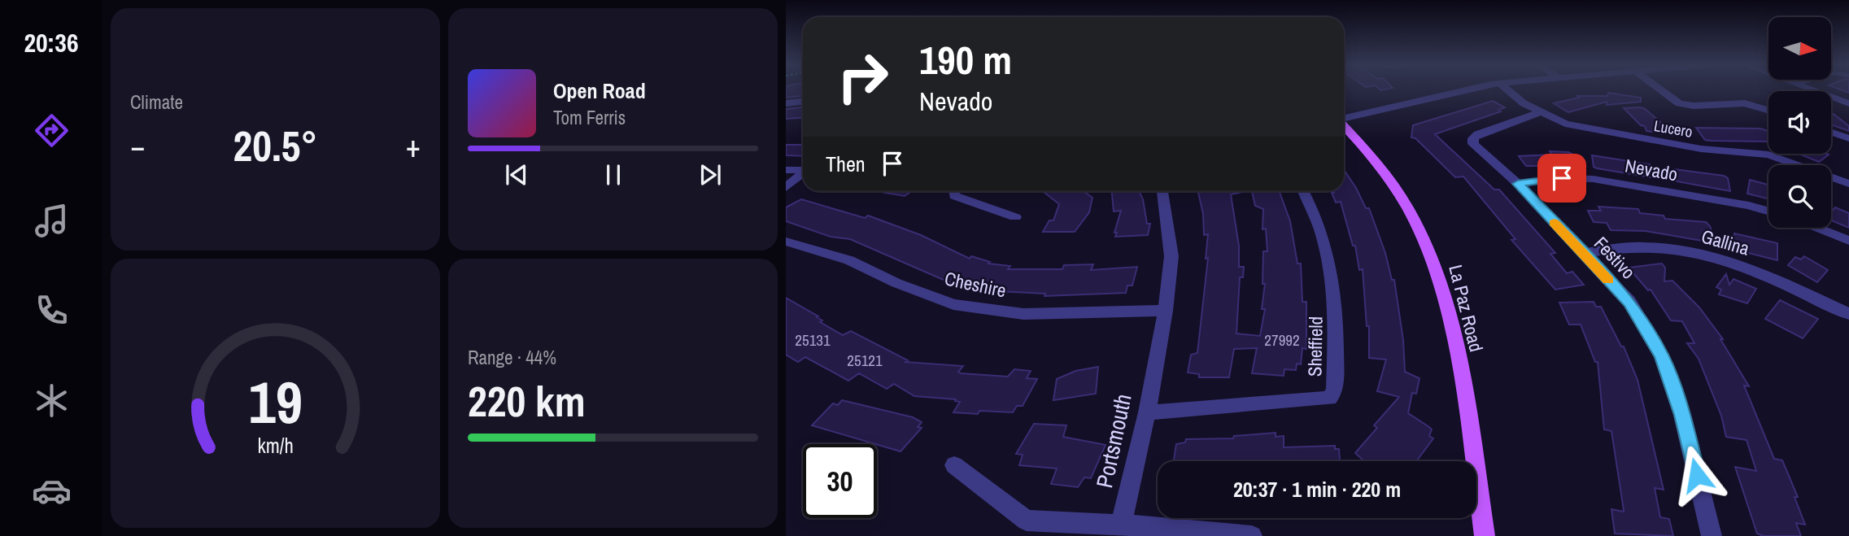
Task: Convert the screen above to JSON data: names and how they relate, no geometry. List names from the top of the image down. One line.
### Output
{"streets":{"main road":["La Paz Road"],"street":["Lucero","Nevado","Gallina","Festivo","Cheshire","Sheffield","Portsmouth"]},"crossings":[["Lucero","Festivo"],["Nevado","Festivo"],["Gallina","Festivo"],["Cheshire","Portsmouth"],["Sheffield","Portsmouth"]],"house_numbers":["25131","27992","25121"],"north":"right","page":{"tabs":"20:36","tile":["Climate",["Range · 44%","220 km"]],"turn":["190 m","Nevado"],"song":["Open Road","Tom Ferris"],"heat":["−","20.5°","+"],"then":"Then","limit":"30","trip":"20:37 · 1 min · 220 m","gauge":["19","km/h"]}}
